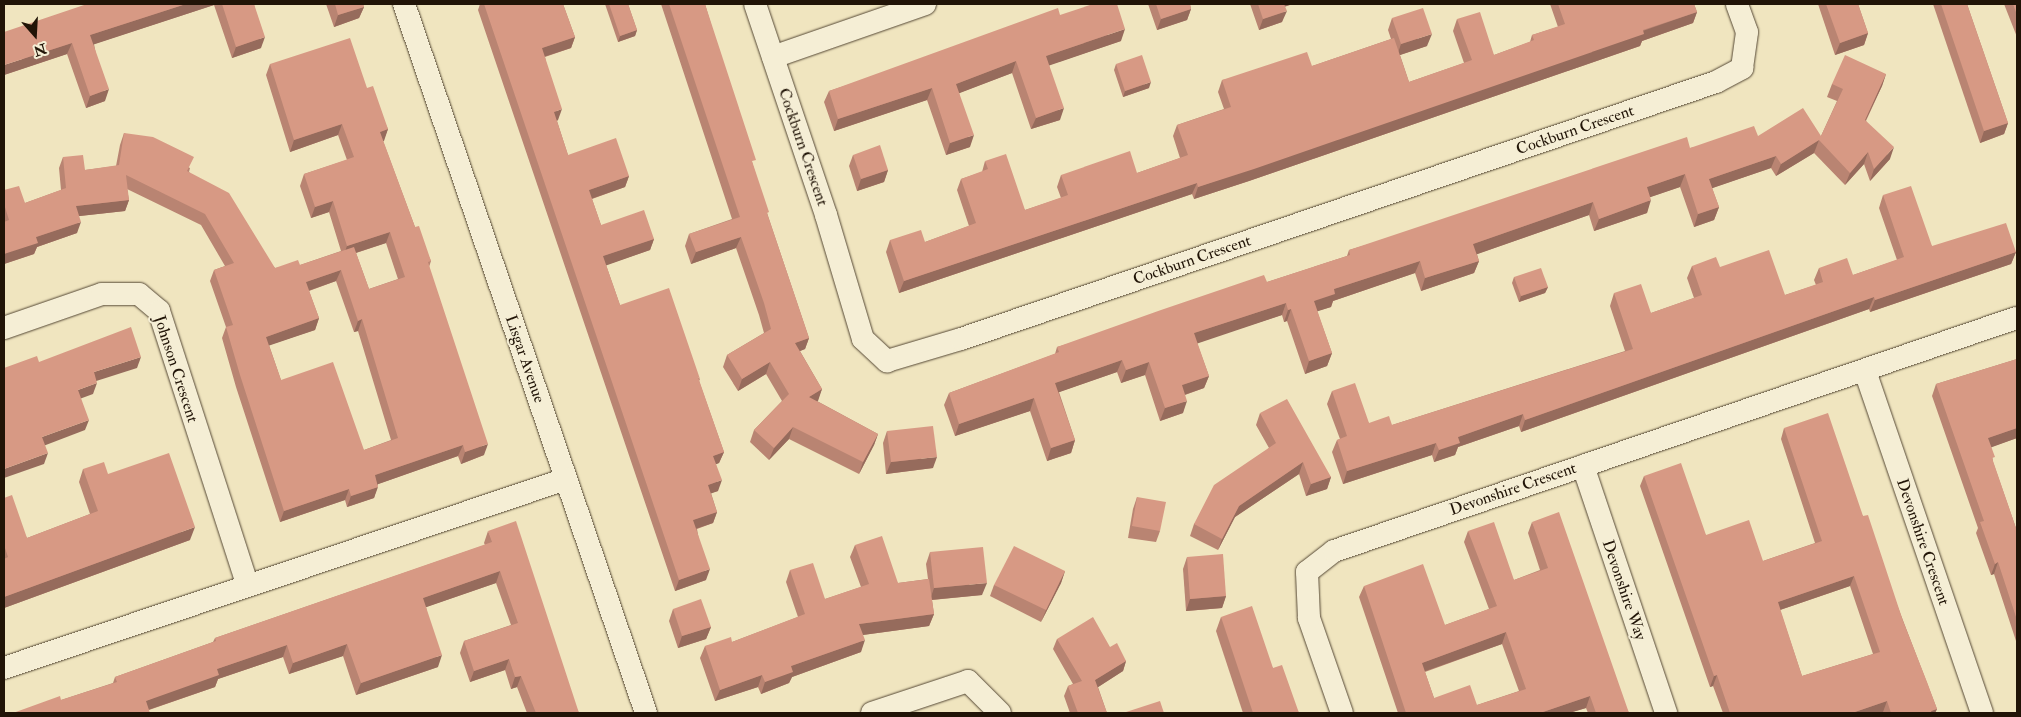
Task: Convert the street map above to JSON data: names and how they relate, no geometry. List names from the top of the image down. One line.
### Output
{"streets":{"street":["Cockburn Crescent","Lisgar Avenue","Johnson Crescent","Devonshire Crescent","Devonshire Way"]},"crossings":[["Devonshire Crescent","Devonshire Way"]],"north":"bottom"}
